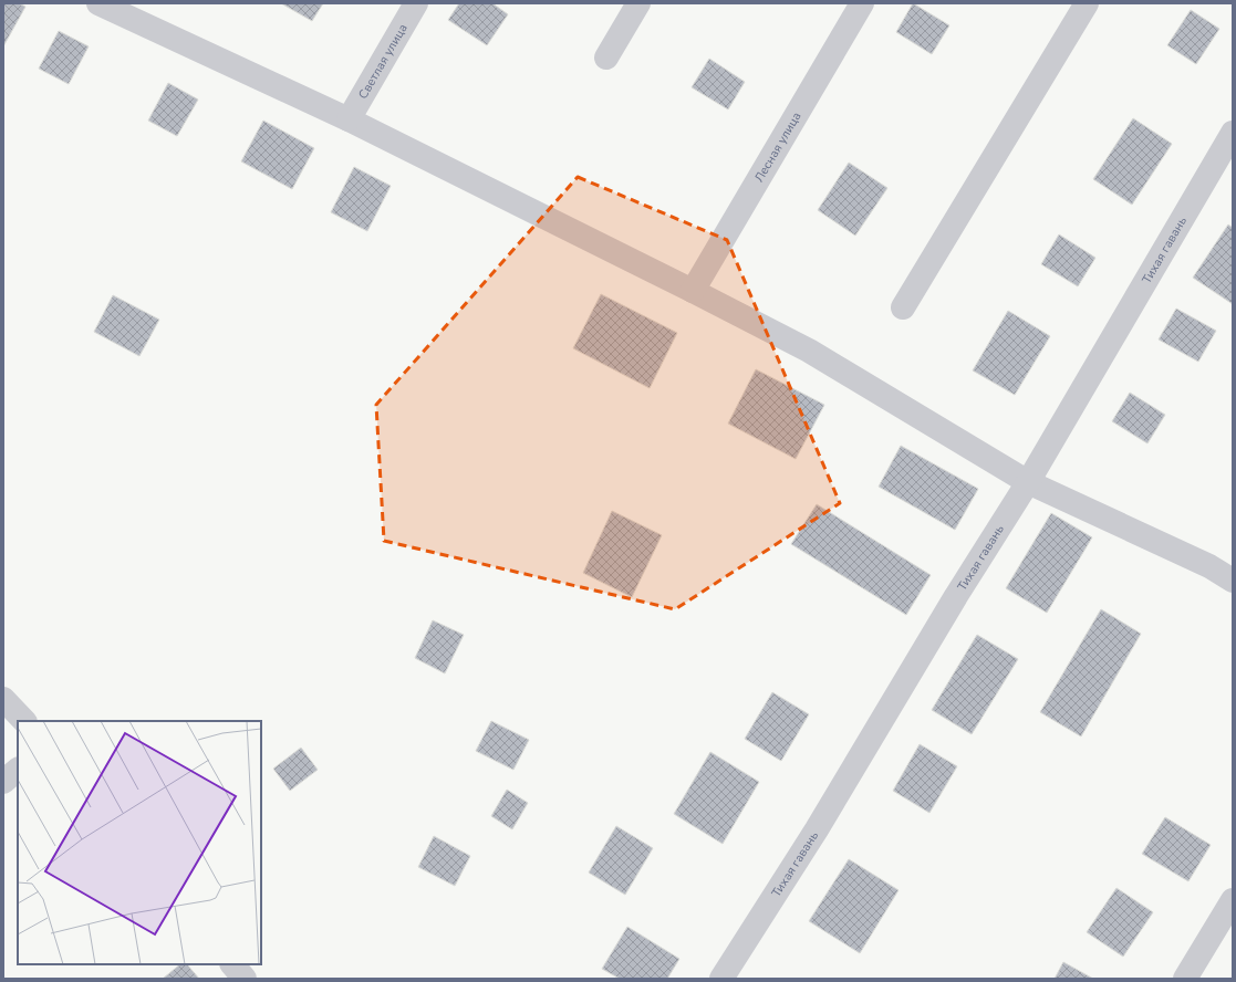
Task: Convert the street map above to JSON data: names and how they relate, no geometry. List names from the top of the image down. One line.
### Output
{"streets":{"street":["Светлая улица","Лесная улица","Тихая гавань"]}}
